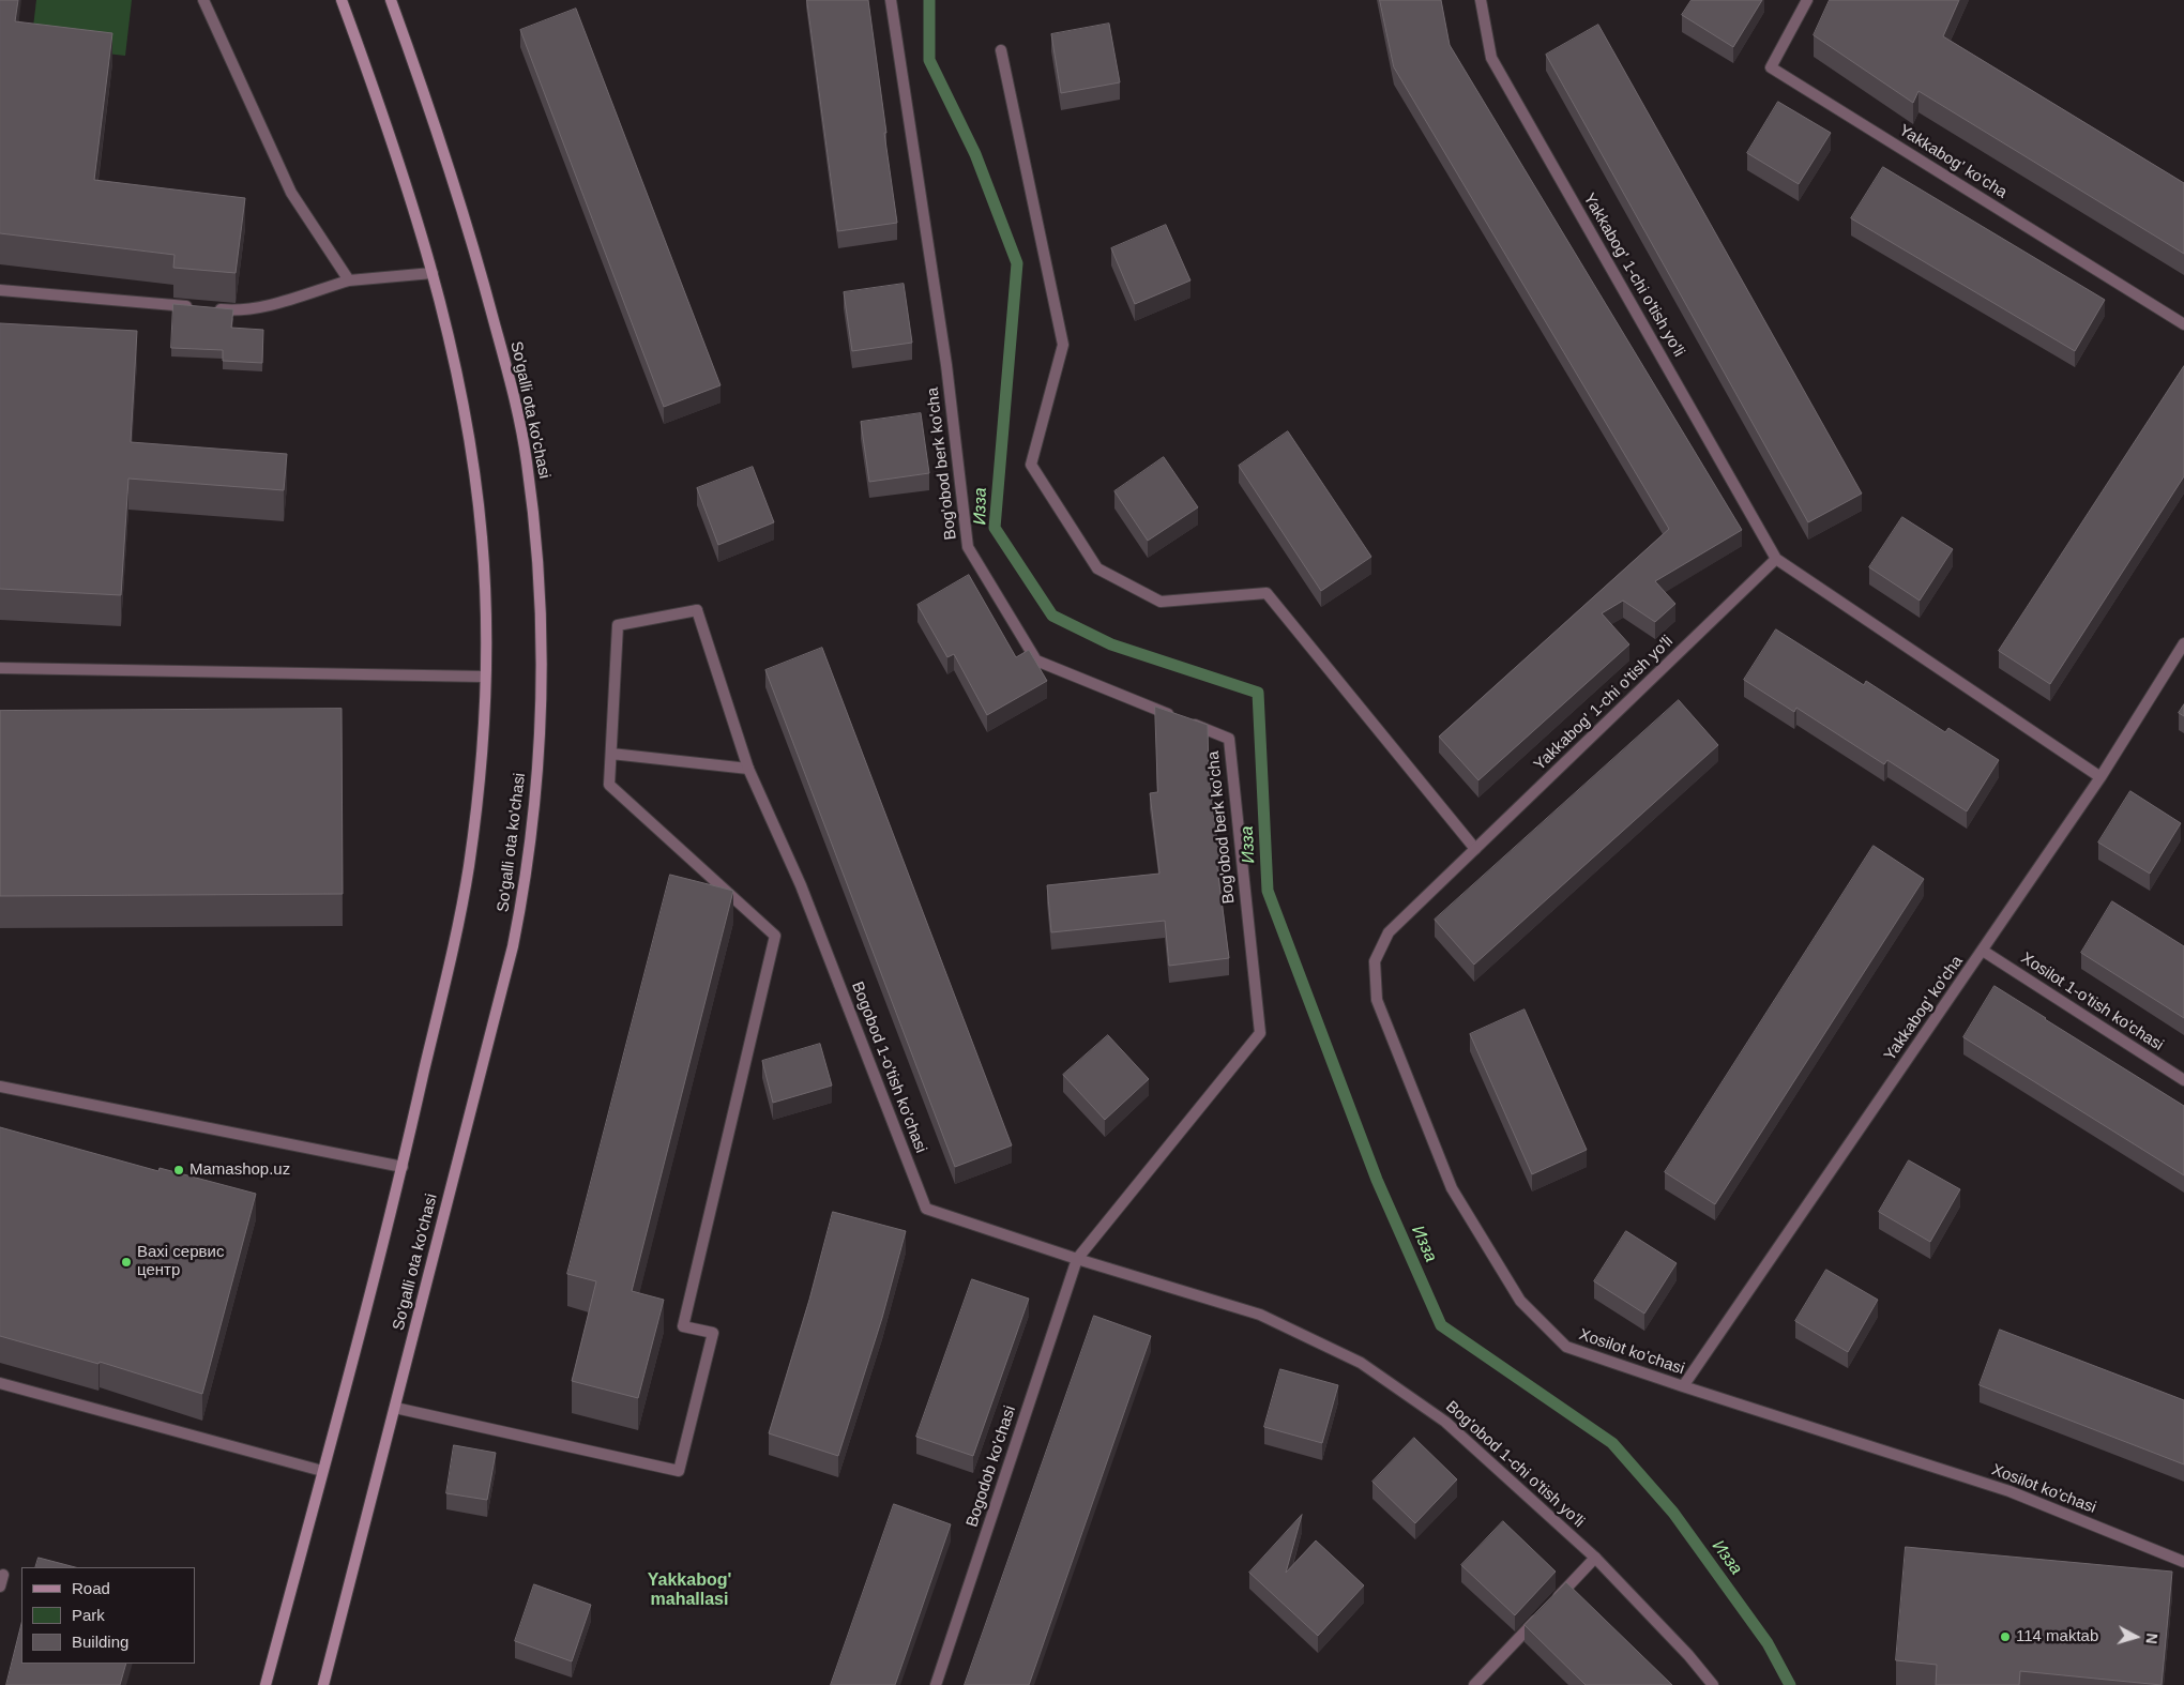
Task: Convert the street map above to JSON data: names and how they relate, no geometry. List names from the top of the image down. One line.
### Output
{"streets":{"main road":["So'galli ota ko'chasi"],"street":["Yakkabog' ko'cha","Yakkabog' 1-chi o'tish yo'li","Bog'obod berk ko'cha","Xosilot 1-o'tish ko'chasi","Bogobod 1-o'tish ko'chasi","Xosilot ko'chasi","Bog'obod 1-chi o'tish yo'li","Bogodob ko'chasi"]},"crossings":[["Yakkabog' ko'cha","Yakkabog' 1-chi o'tish yo'li"],["Yakkabog' ko'cha","Xosilot 1-o'tish ko'chasi"],["Yakkabog' ko'cha","Xosilot ko'chasi"],["Yakkabog' 1-chi o'tish yo'li","Xosilot ko'chasi"],["Bog'obod berk ko'cha","Bogobod 1-o'tish ko'chasi"],["Bog'obod berk ko'cha","Bogodob ko'chasi"],["Bogobod 1-o'tish ko'chasi","Bog'obod 1-chi o'tish yo'li"],["Bogobod 1-o'tish ko'chasi","Bogodob ko'chasi"]],"districts":["Yakkabog' mahallasi"],"water":["Изза"],"places":["Mamashop.uz","Baxi сервис центр","114 maktab"],"legend":["Road","Park","Building"],"north":"right"}
